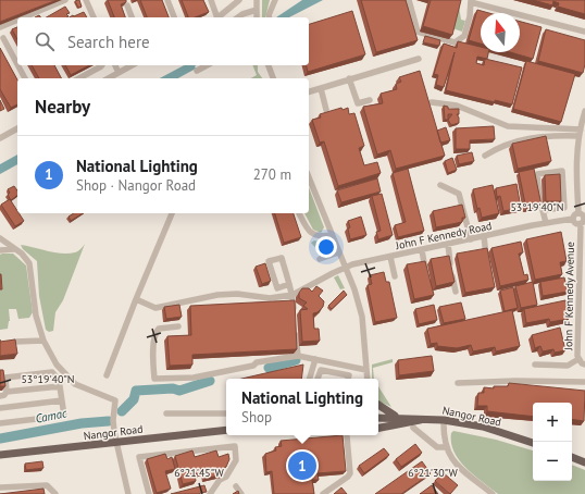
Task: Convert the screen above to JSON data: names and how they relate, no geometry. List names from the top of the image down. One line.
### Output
{"streets":{"main road":["Nangor Road"],"street":["John F Kennedy Road","John F Kennedy Avenue"]},"crossings":[["John F Kennedy Road","John F Kennedy Avenue"]],"water":["Camac"],"north":"top","page":{"search":"Search here","heading":"Nearby","list":[{"mark":"1","name":"National Lighting","note":"Shop · Nangor Road","value":"270 m"}],"popup":["National Lighting","Shop"],"map_buttons":["+","−"],"pins":"1"},"coordinates":["53°19'40\"N","6°21'45\"W","6°21'30\"W"]}
